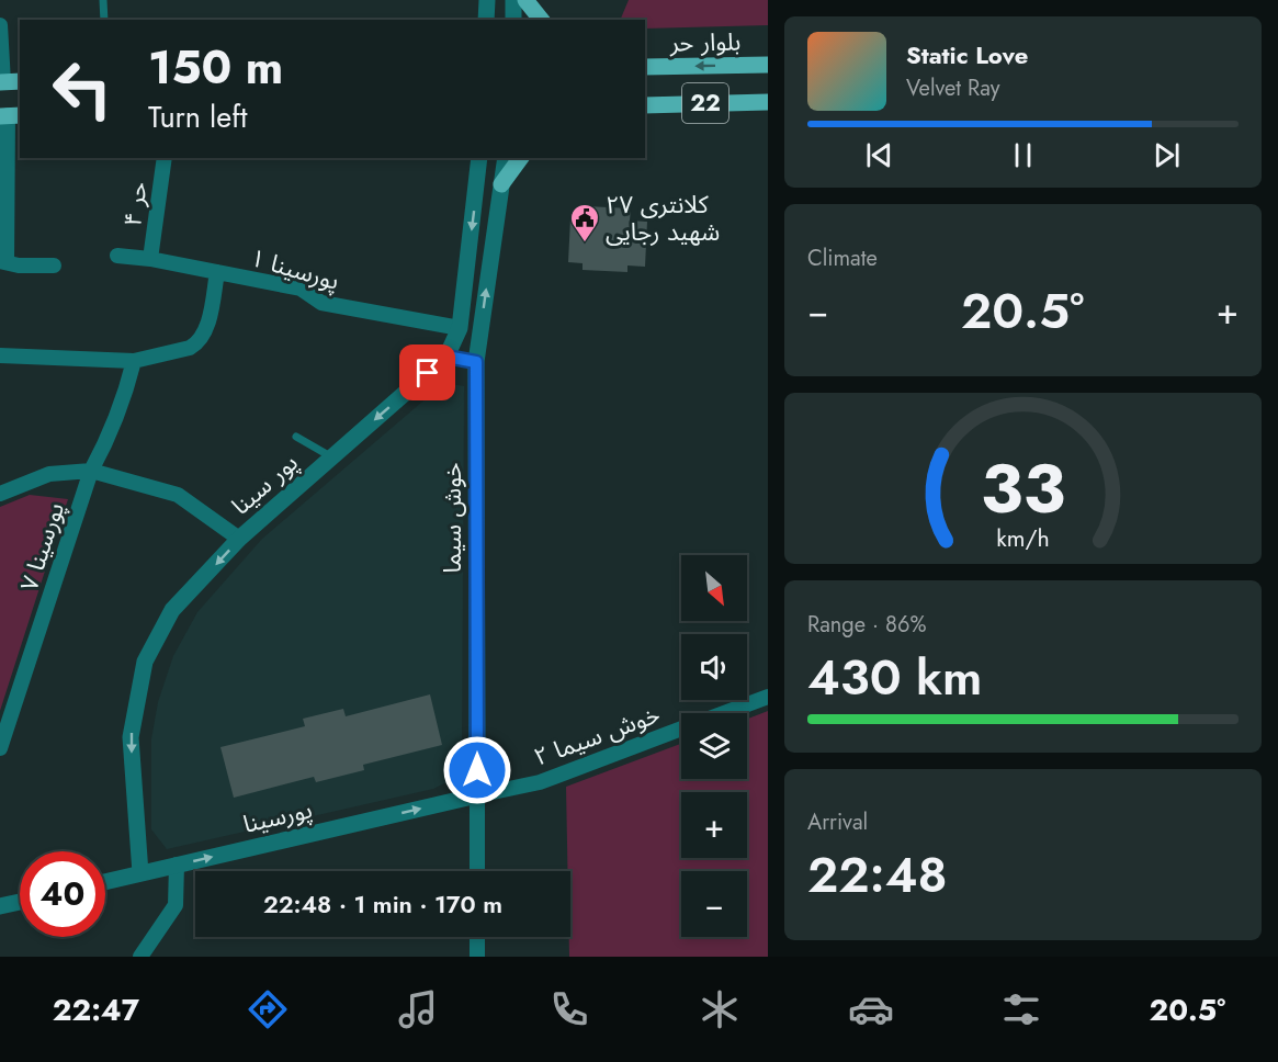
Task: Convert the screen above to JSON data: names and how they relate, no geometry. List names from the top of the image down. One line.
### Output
{"streets":{"main road":["بلوار حر","22"],"street":["حر ۴","پورسینا ۱","پور سینا","خوش سیما","پورسینا ۷","خوش سیما ۲","پورسینا"]},"crossings":[["حر ۴","پورسینا ۱"],["پورسینا ۱","پور سینا"],["پور سینا","پورسینا"],["خوش سیما","خوش سیما ۲"],["خوش سیما","پورسینا"],["خوش سیما ۲","پورسینا"]],"one_way":["پور سینا","پورسینا"],"places":{"public building":["کلانتری ۲۷ شهید رجایی"]},"north":"bottom right","page":{"turn":["150 m","Turn left"],"song":["Static Love","Velvet Ray"],"tile":["Climate",["Range · 86%","430 km"],["Arrival","22:48"]],"heat":["−","20.5°","+"],"map_buttons":["+","−"],"limit":"40","trip":"22:48 · 1 min · 170 m","tabs":["22:47","20.5°"],"gauge":["33","km/h"]}}
